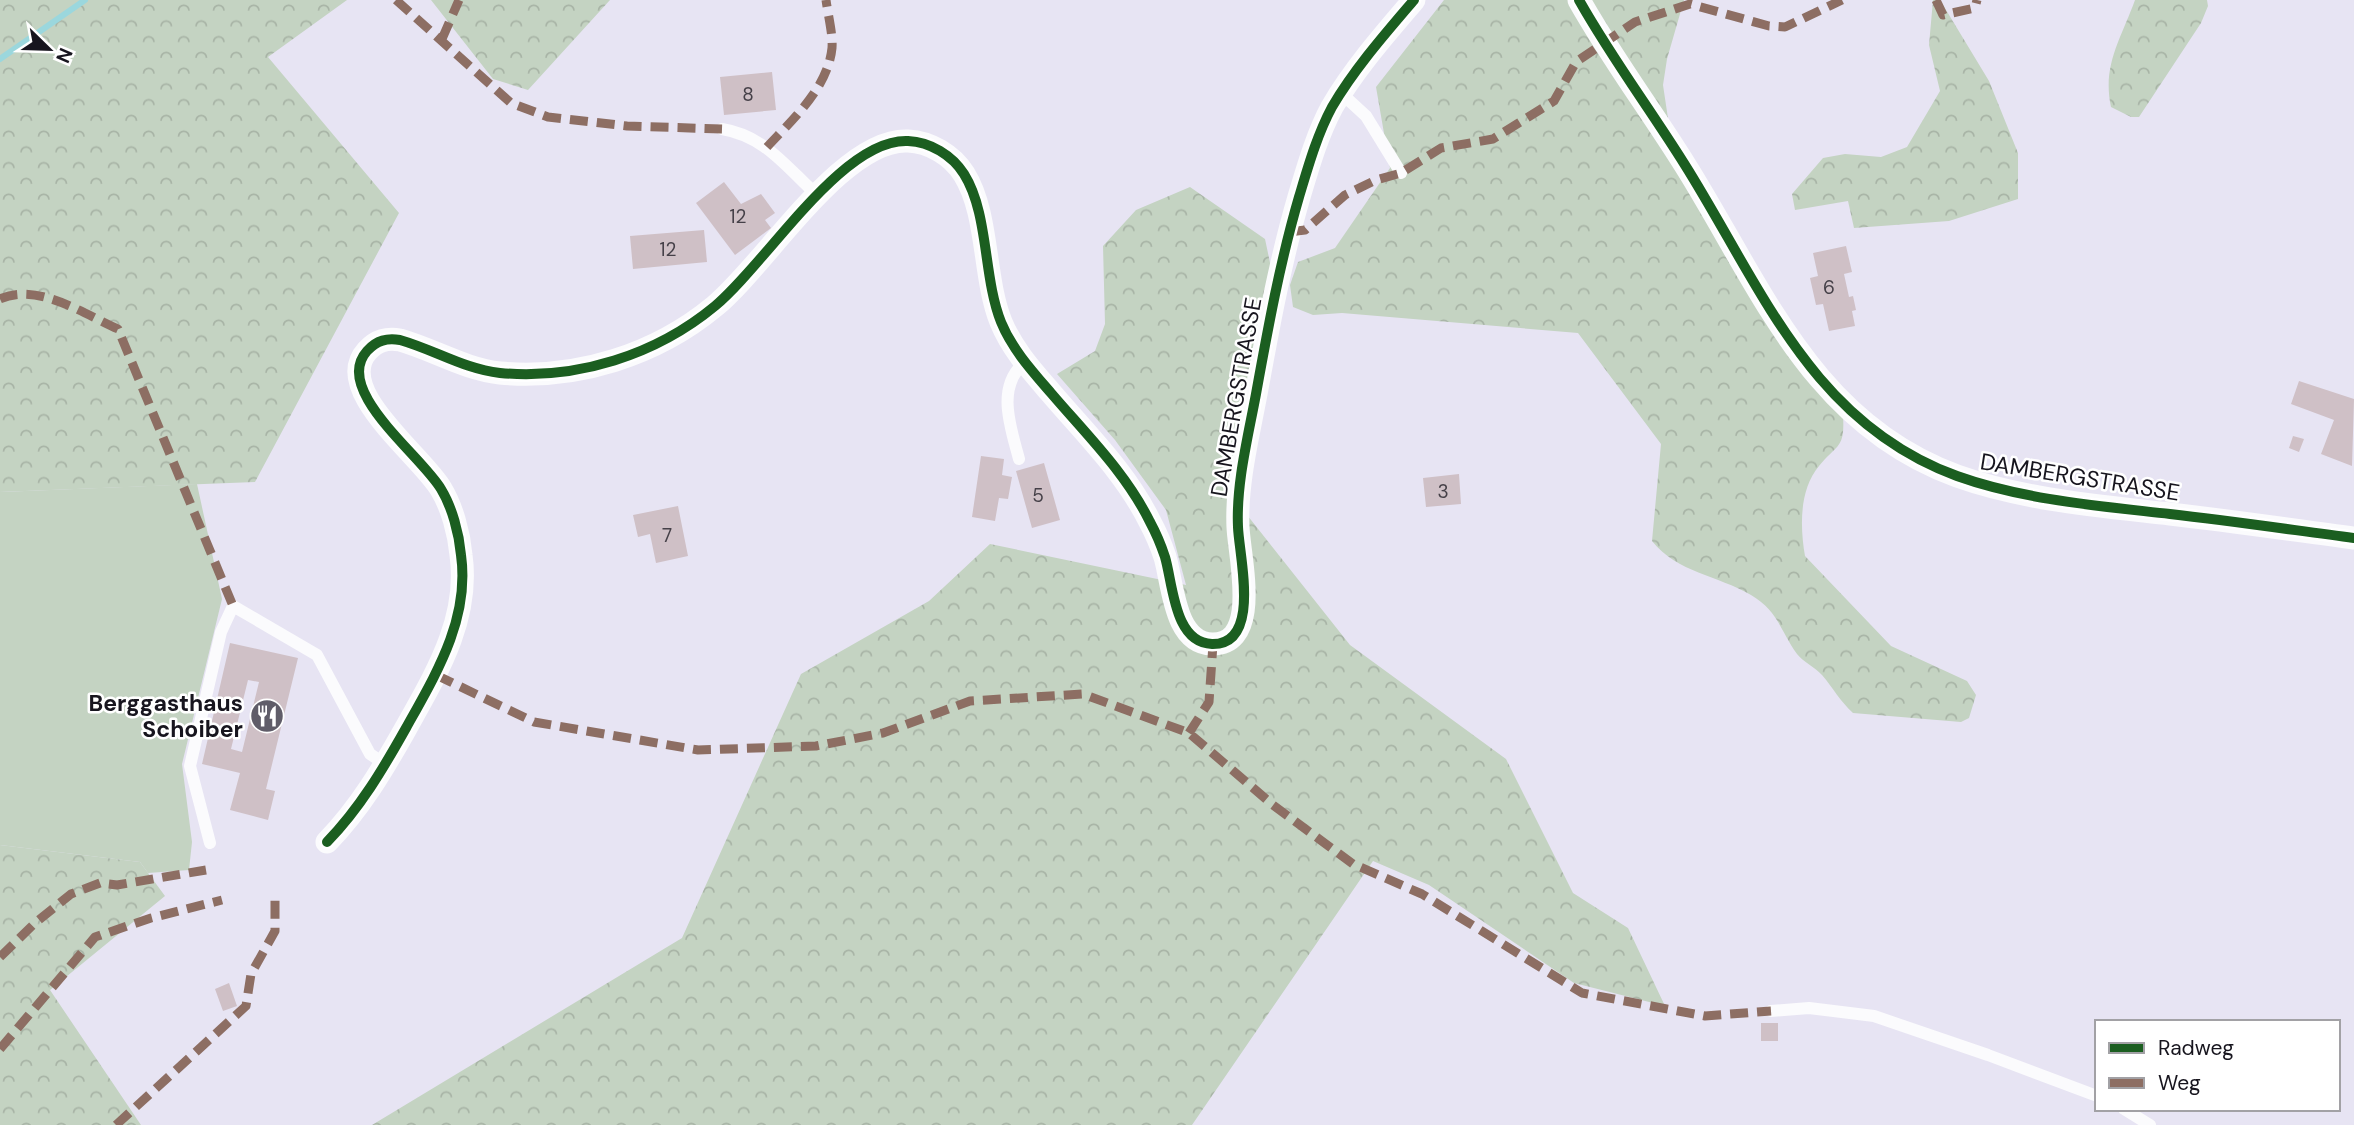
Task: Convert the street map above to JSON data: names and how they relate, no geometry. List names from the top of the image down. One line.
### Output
{"streets":{"street":["DAMBERGSTRASSE"]},"places":{"restaurant":["Berggasthaus Schoiber"]},"house_numbers":["8","12","12","6","3","5","7"],"legend":["Radweg","Weg"],"north":"bottom right"}
